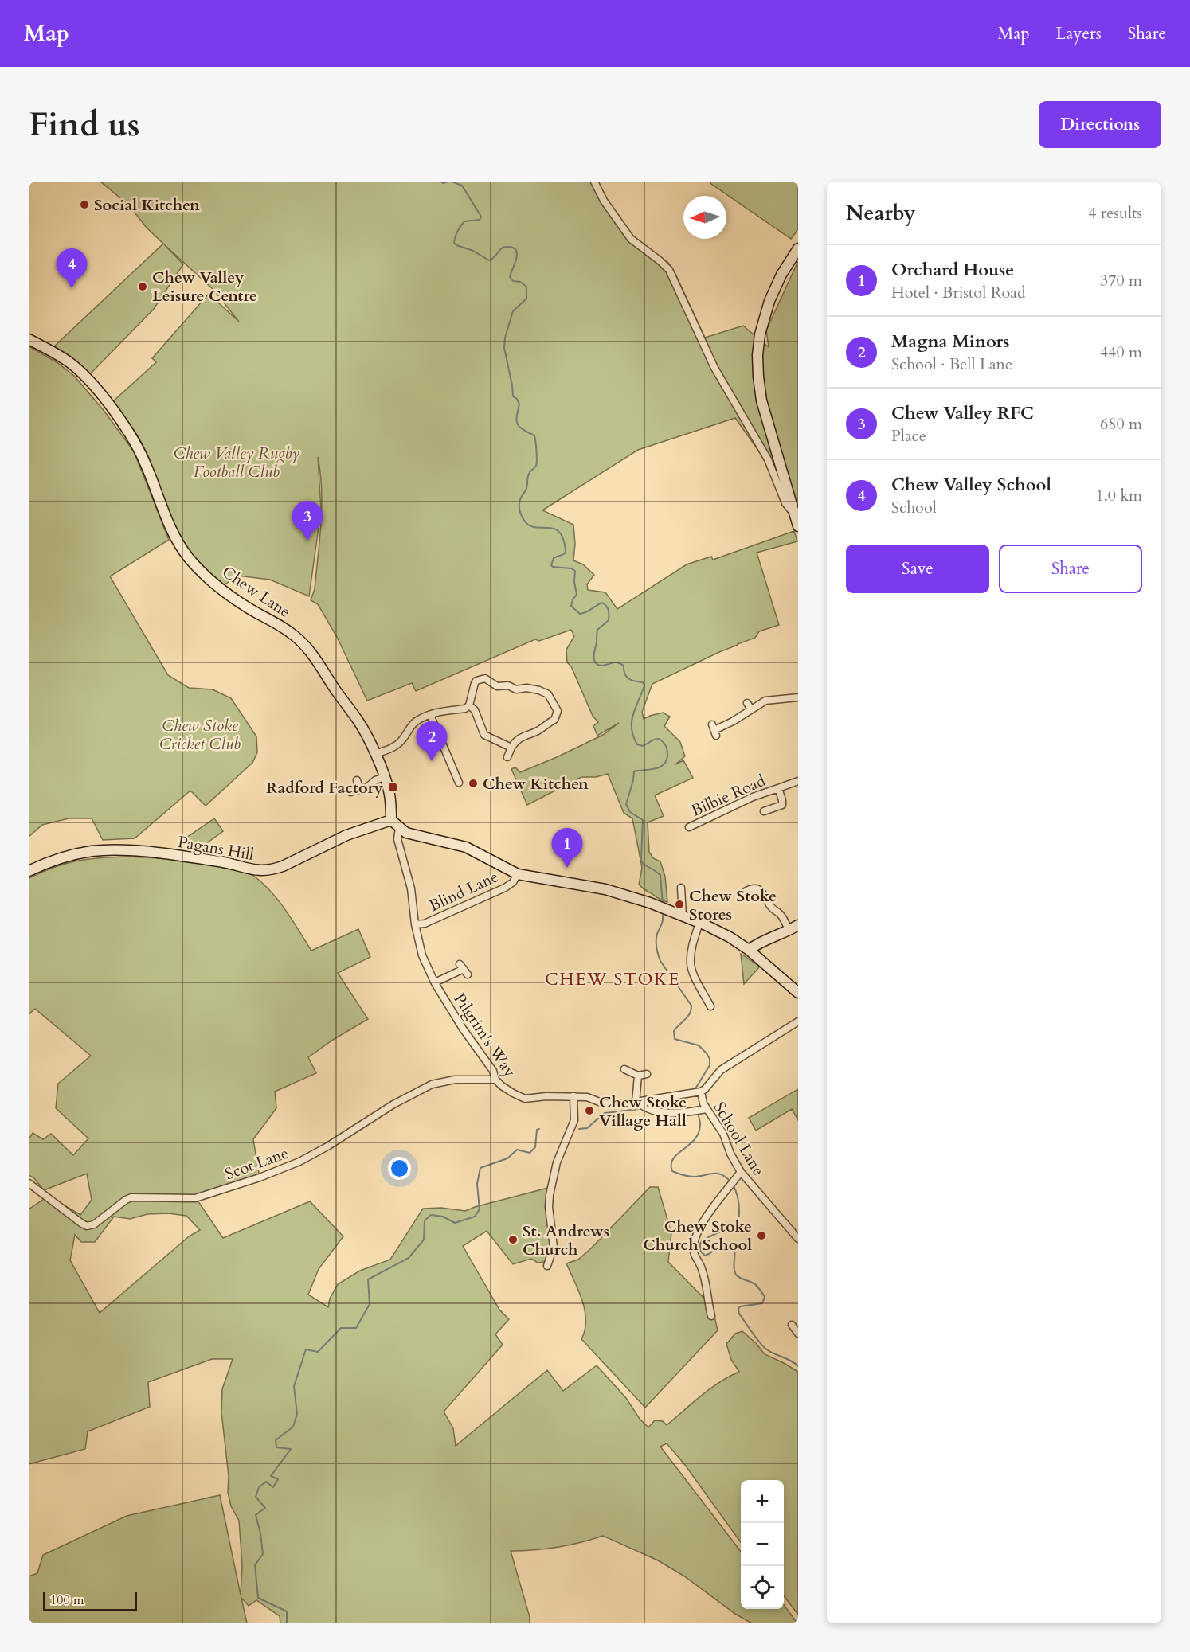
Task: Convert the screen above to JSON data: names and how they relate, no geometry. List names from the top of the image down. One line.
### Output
{"streets":{"main road":["Chew Lane","Pagans Hill"],"street":["Bilbie Road","Blind Lane","Pilgrim's Way","School Lane","Scot Lane"]},"crossings":[["Chew Lane","Pagans Hill"],["Chew Lane","Pilgrim's Way"],["Pagans Hill","Pilgrim's Way"],["Blind Lane","Pilgrim's Way"],["Pilgrim's Way","School Lane"],["Pilgrim's Way","Scot Lane"]],"districts":["CHEW STOKE"],"parks":["Chew Valley Rugby Football Club","Chew Stoke Cricket Club"],"places":{"other":["Social Kitchen","Chew Valley Leisure Centre","Chew Kitchen","Chew Stoke Stores","Chew Stoke Village Hall","Chew Stoke Church School","St. Andrews Church"],"transit":["Radford Factory"]},"scale_bar":"100 m","north":"left","page":{"header":"Map","nav":["Map","Layers","Share"],"buttons":["Directions",["Save","Share"]],"title":"Find us","heading":["Nearby","4 results"],"list":[{"mark":"1","name":"Orchard House","note":"Hotel · Bristol Road","value":"370 m"},{"mark":"2","name":"Magna Minors","note":"School · Bell Lane","value":"440 m"},{"mark":"3","name":"Chew Valley RFC","note":"Place","value":"680 m"},{"mark":"4","name":"Chew Valley School","note":"School","value":"1.0 km"}],"pins":["4","3","2","1"],"map_buttons":["+","−"],"scale":"100 m"}}
